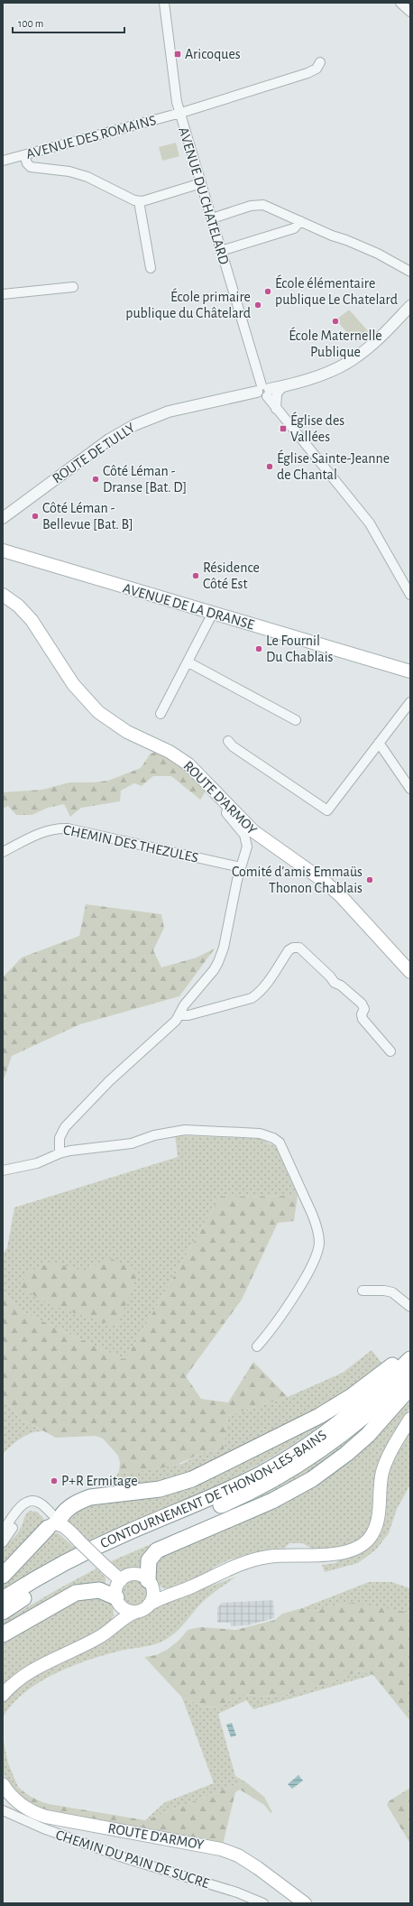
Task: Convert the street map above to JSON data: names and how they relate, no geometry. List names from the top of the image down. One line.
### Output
{"streets":{"highway":["CONTOURNEMENT DE THONON-LES-BAINS"],"main road":["AVENUE DE LA DRANSE","ROUTE D'ARMOY"],"street":["AVENUE DES ROMAINS","AVENUE DU CHATELARD","ROUTE DE TULLY","CHEMIN DES THEZULES","CHEMIN DU PAIN DE SUCRE"]},"crossings":[["AVENUE DES ROMAINS","AVENUE DU CHATELARD"],["AVENUE DU CHATELARD","ROUTE DE TULLY"]],"places":{"transit":["Aricoques","Église des Vallées"],"other":["École élémentaire publique Le Chatelard","École primaire publique du Châtelard","École Maternelle Publique","Église Sainte-Jeanne de Chantal","Côté Léman - Dranse [Bat. D]","Côté Léman - Bellevue [Bat. B]","Résidence Côté Est","Le Fournil Du Chablais","Comité d'amis Emmaüs Thonon Chablais","P+R Ermitage"]},"scale_bar":"100 m"}
